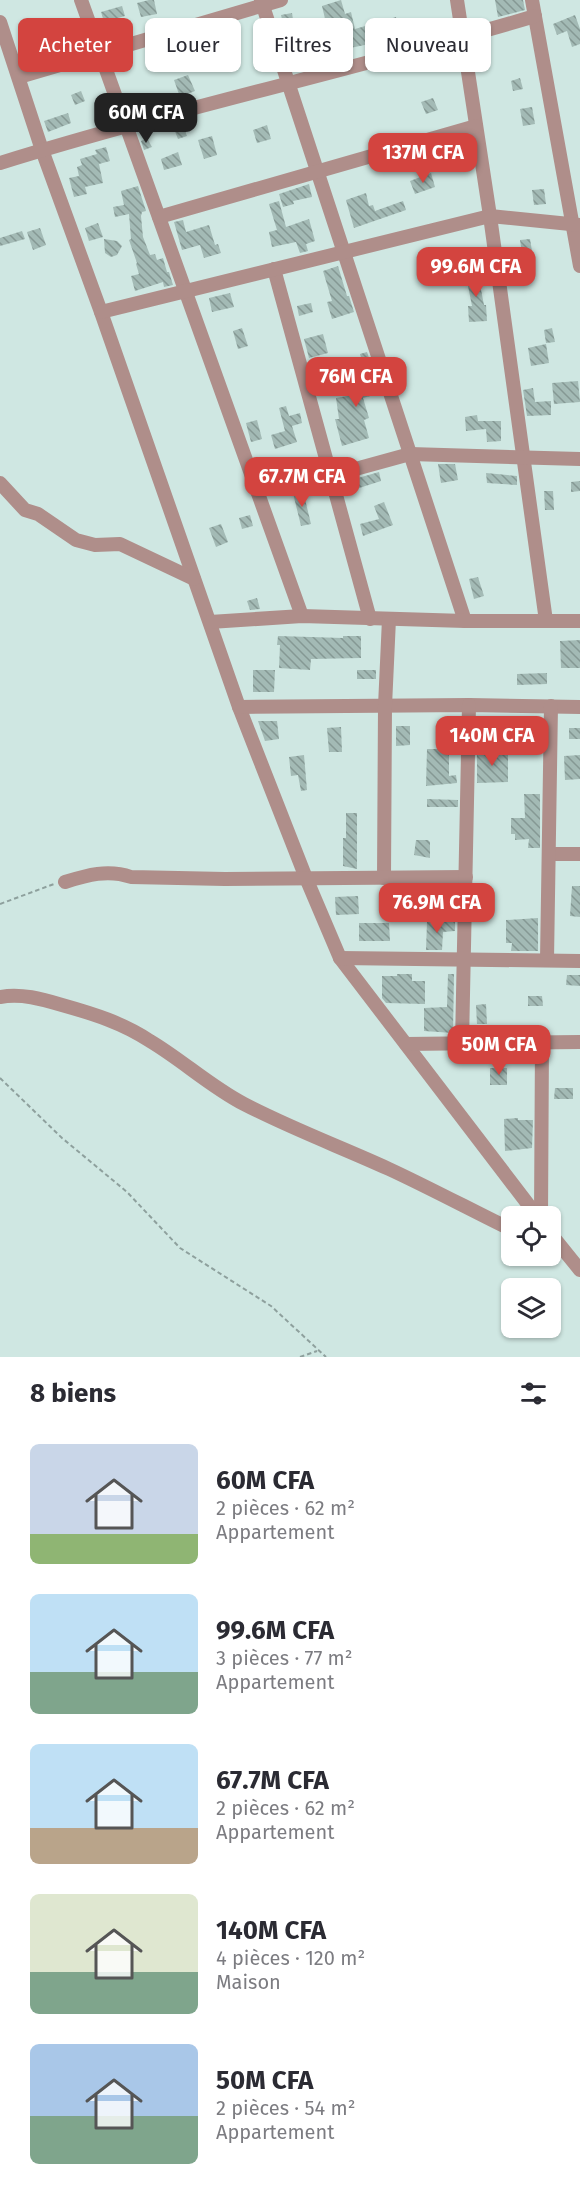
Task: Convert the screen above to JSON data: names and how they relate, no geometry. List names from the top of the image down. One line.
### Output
{"page":{"chip":["Acheter","Louer","Filtres","Nouveau"],"price":["60M CFA","137M CFA","99.6M CFA","76M CFA","67.7M CFA","140M CFA","76.9M CFA","50M CFA"],"heading":"8 biens","list":[{"name":"60M CFA","note":"2 pièces · 62 m² · Appartement"},{"name":"99.6M CFA","note":"3 pièces · 77 m² · Appartement"},{"name":"67.7M CFA","note":"2 pièces · 62 m² · Appartement"},{"name":"140M CFA","note":"4 pièces · 120 m² · Maison"},{"name":"50M CFA","note":"2 pièces · 54 m² · Appartement"}]}}
